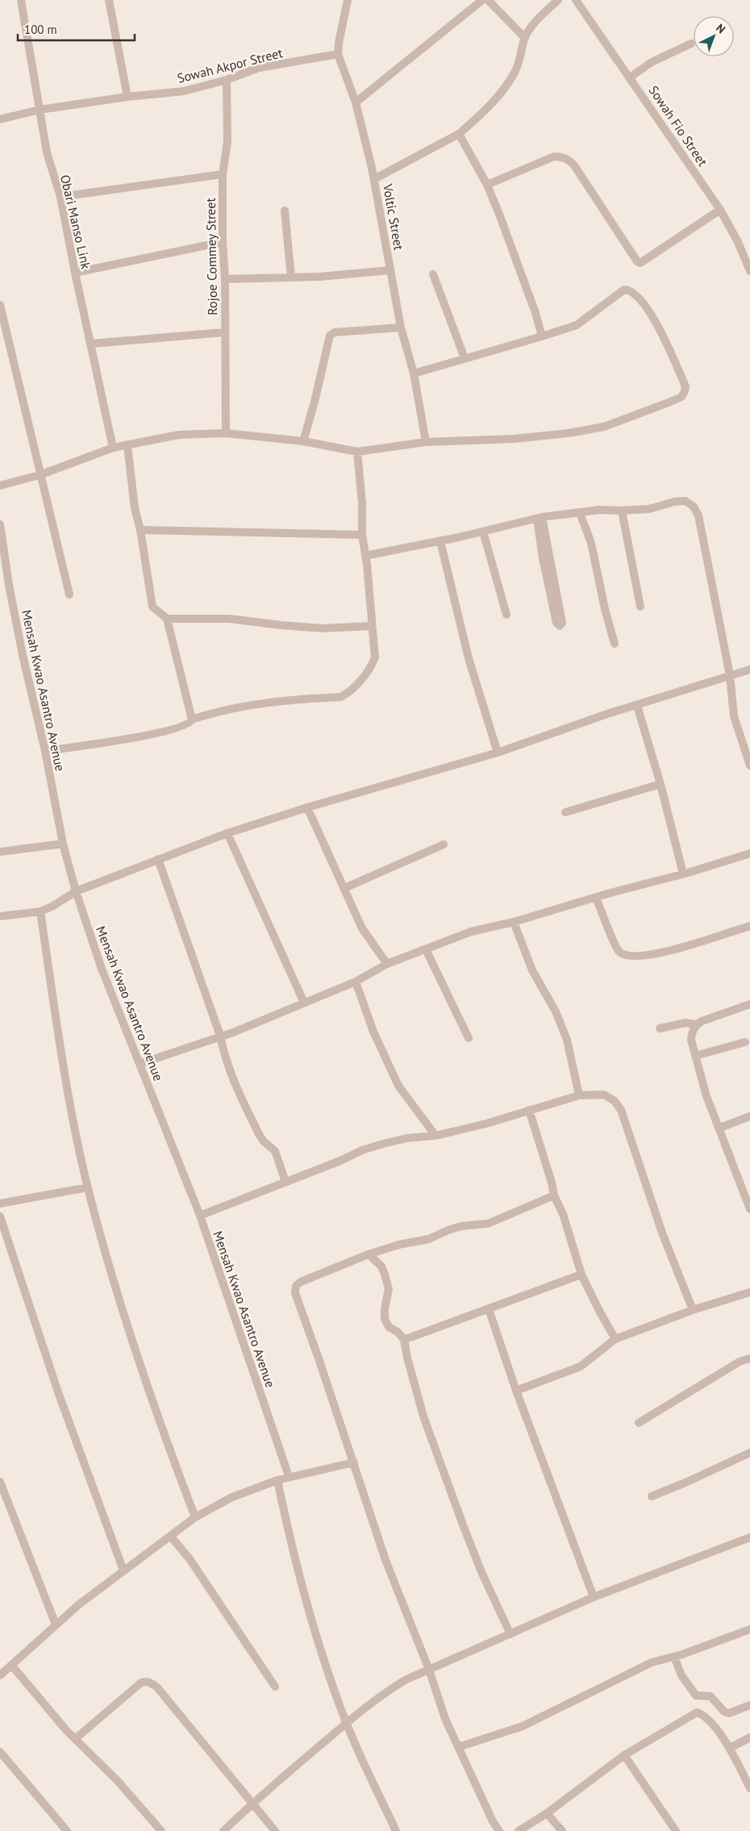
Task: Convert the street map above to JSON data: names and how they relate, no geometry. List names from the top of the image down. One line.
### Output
{"streets":{"street":["Sowah Akpor Street","Sowah Fio Street","Voltic Street","Obari Manso Link","Rojoe Commey Street","Mensah Kwao Asantro Avenue"]},"crossings":[["Sowah Akpor Street","Voltic Street"],["Sowah Akpor Street","Obari Manso Link"],["Sowah Akpor Street","Rojoe Commey Street"]],"scale_bar":"100 m","north":"top right"}
